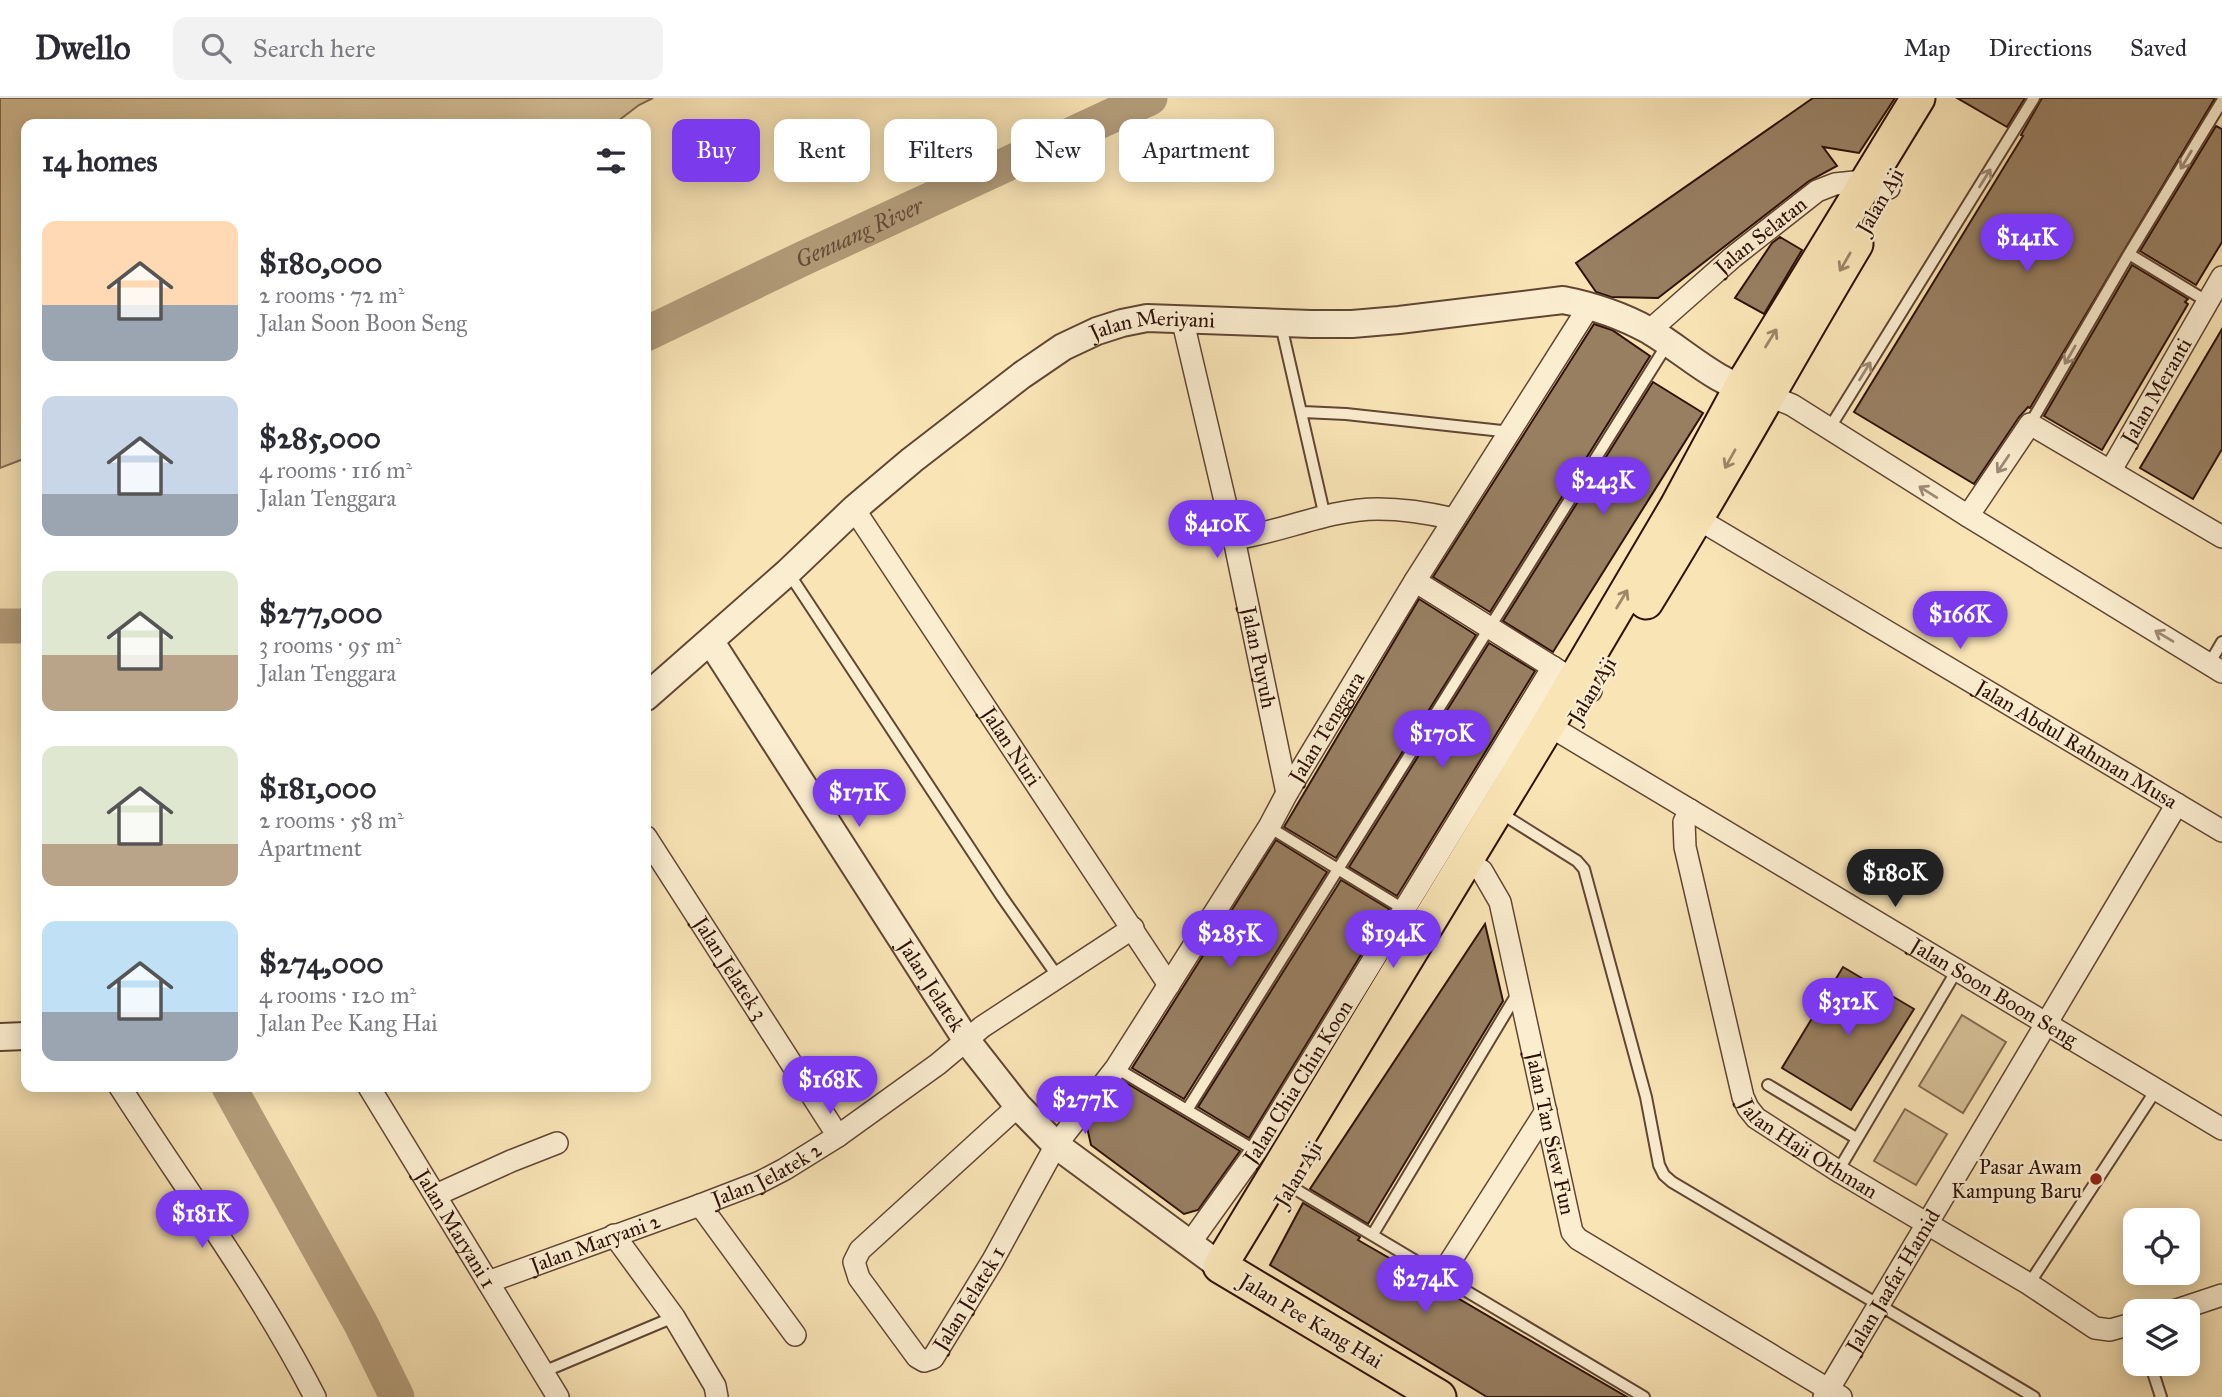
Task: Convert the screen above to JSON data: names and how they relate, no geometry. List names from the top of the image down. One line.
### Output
{"streets":{"main road":["Jalan Aji","Jalan Pee Kang Hai"],"street":["Jalan Selatan","Jalan Meriyani","Jalan Meranti","Jalan Puyuh","Jalan Tenggara","Jalan Abdul Rahman Musa","Jalan Nuri","Jalan Jelatek 3","Jalan Jelatek","Jalan Soon Boon Seng","Jalan Chia Chin Koon","Jalan Tan Siew Fun","Jalan Haji Othman","Jalan Jelatek 2","Jalan Maryani 1","Jalan Maryani 2","Jalan Jaafar Hamid","Jalan Jelatek 1"]},"crossings":[["Jalan Aji","Jalan Selatan"],["Jalan Aji","Jalan Meriyani"],["Jalan Aji","Jalan Abdul Rahman Musa"],["Jalan Aji","Jalan Jelatek"],["Jalan Aji","Jalan Soon Boon Seng"],["Jalan Aji","Jalan Chia Chin Koon"],["Jalan Aji","Jalan Tan Siew Fun"],["Jalan Aji","Jalan Pee Kang Hai"],["Jalan Selatan","Jalan Meriyani"],["Jalan Meriyani","Jalan Puyuh"],["Jalan Meriyani","Jalan Tenggara"],["Jalan Meriyani","Jalan Nuri"],["Jalan Meriyani","Jalan Jelatek"],["Jalan Puyuh","Jalan Tenggara"],["Jalan Tenggara","Jalan Nuri"],["Jalan Tenggara","Jalan Jelatek"],["Jalan Tenggara","Jalan Jelatek 1"],["Jalan Abdul Rahman Musa","Jalan Jaafar Hamid"],["Jalan Nuri","Jalan Jelatek 2"],["Jalan Jelatek 3","Jalan Jelatek 2"],["Jalan Jelatek","Jalan Chia Chin Koon"],["Jalan Jelatek","Jalan Jelatek 2"],["Jalan Jelatek","Jalan Jelatek 1"],["Jalan Jelatek","Jalan Pee Kang Hai"],["Jalan Soon Boon Seng","Jalan Haji Othman"],["Jalan Soon Boon Seng","Jalan Jaafar Hamid"],["Jalan Tan Siew Fun","Jalan Jaafar Hamid"],["Jalan Haji Othman","Jalan Jaafar Hamid"],["Jalan Jelatek 2","Jalan Maryani 2"],["Jalan Maryani 1","Jalan Maryani 2"]],"water":["Genuang River"],"places":["Pasar Awam Kampung Baru"],"page":{"header":"Dwello","search":"Search here","nav":["Map","Directions","Saved"],"chip":["Buy","Rent","Filters","New","Apartment"],"heading":"14 homes","list":[{"name":"$180,000","note":"2 rooms · 72 m² · Jalan Soon Boon Seng"},{"name":"$285,000","note":"4 rooms · 116 m² · Jalan Tenggara"},{"name":"$277,000","note":"3 rooms · 95 m² · Jalan Tenggara"},{"name":"$181,000","note":"2 rooms · 58 m² · Apartment"},{"name":"$274,000","note":"4 rooms · 120 m² · Jalan Pee Kang Hai"}],"price":["$141K","$243K","$410K","$166K","$170K","$171K","$180K","$285K","$194K","$312K","$168K","$277K","$181K","$274K"]}}
